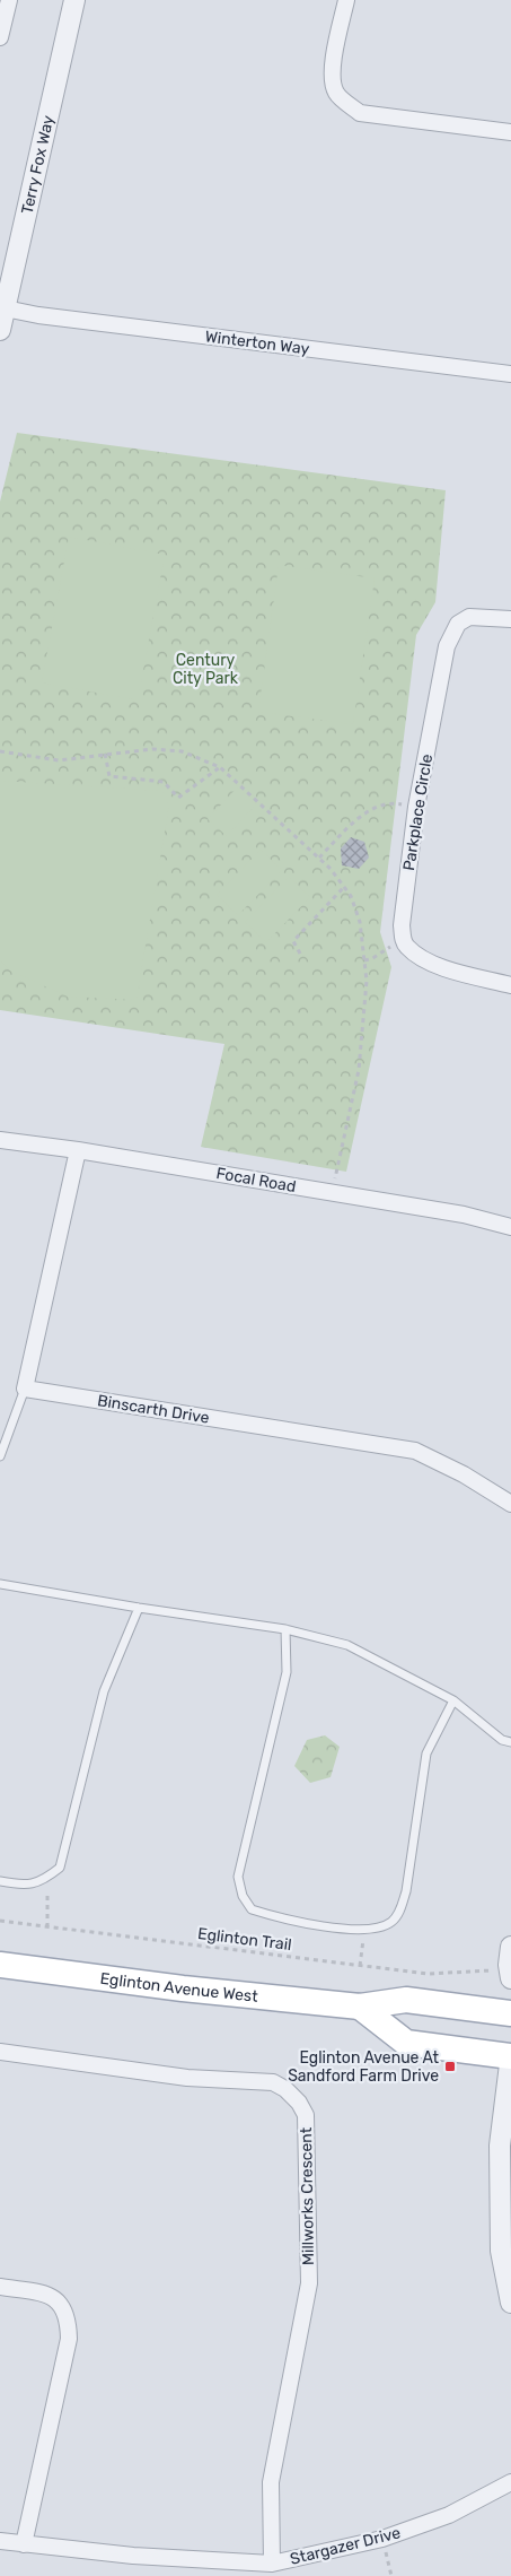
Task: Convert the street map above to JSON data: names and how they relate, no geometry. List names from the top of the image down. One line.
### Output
{"streets":{"main road":["Eglinton Avenue West"],"street":["Terry Fox Way","Winterton Way","Parkplace Circle","Focal Road","Binscarth Drive","Millworks Crescent","Stargazer Drive"],"path":["Eglinton Trail"]},"crossings":[["Terry Fox Way","Winterton Way"],["Millworks Crescent","Stargazer Drive"]],"parks":["Century City Park"],"places":{"transit":["Eglinton Avenue At Sandford Farm Drive"]}}
